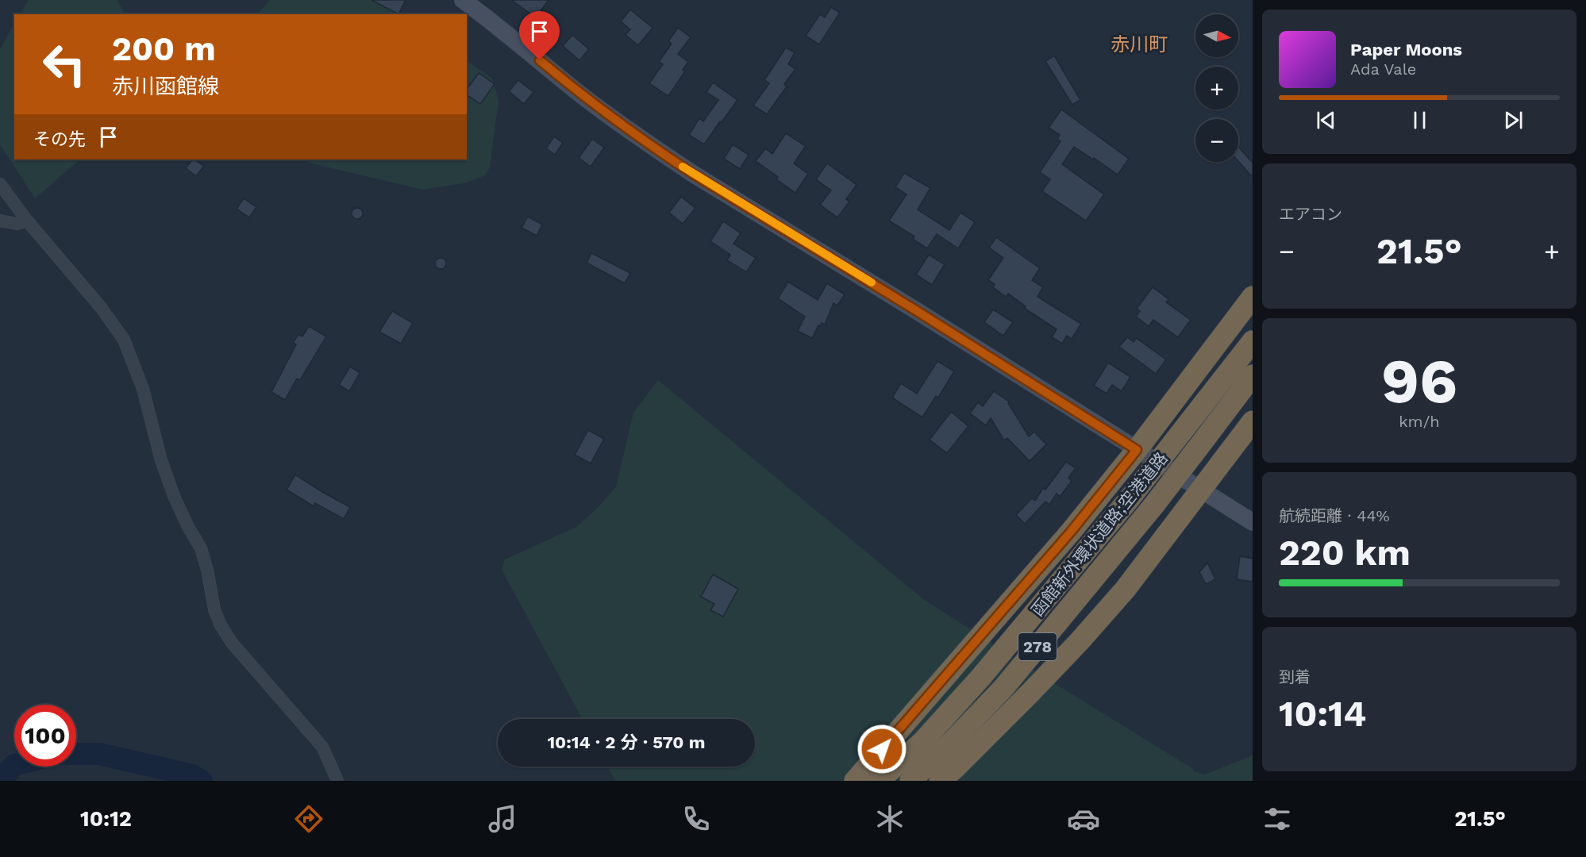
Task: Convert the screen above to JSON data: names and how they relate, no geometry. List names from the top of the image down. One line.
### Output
{"streets":{"highway":["函館新外環状道路;空港道路","278"]},"districts":["赤川町"],"north":"right","page":{"map_buttons":["+","−"],"turn":["200 m","赤川函館線"],"song":["Paper Moons","Ada Vale"],"then":"その先","tile":["エアコン",["96","km/h"],["航続距離 · 44%","220 km"],["到着","10:14"]],"heat":["−","21.5°","+"],"limit":"100","trip":"10:14 · 2 分 · 570 m","tabs":["10:12","21.5°"]}}
